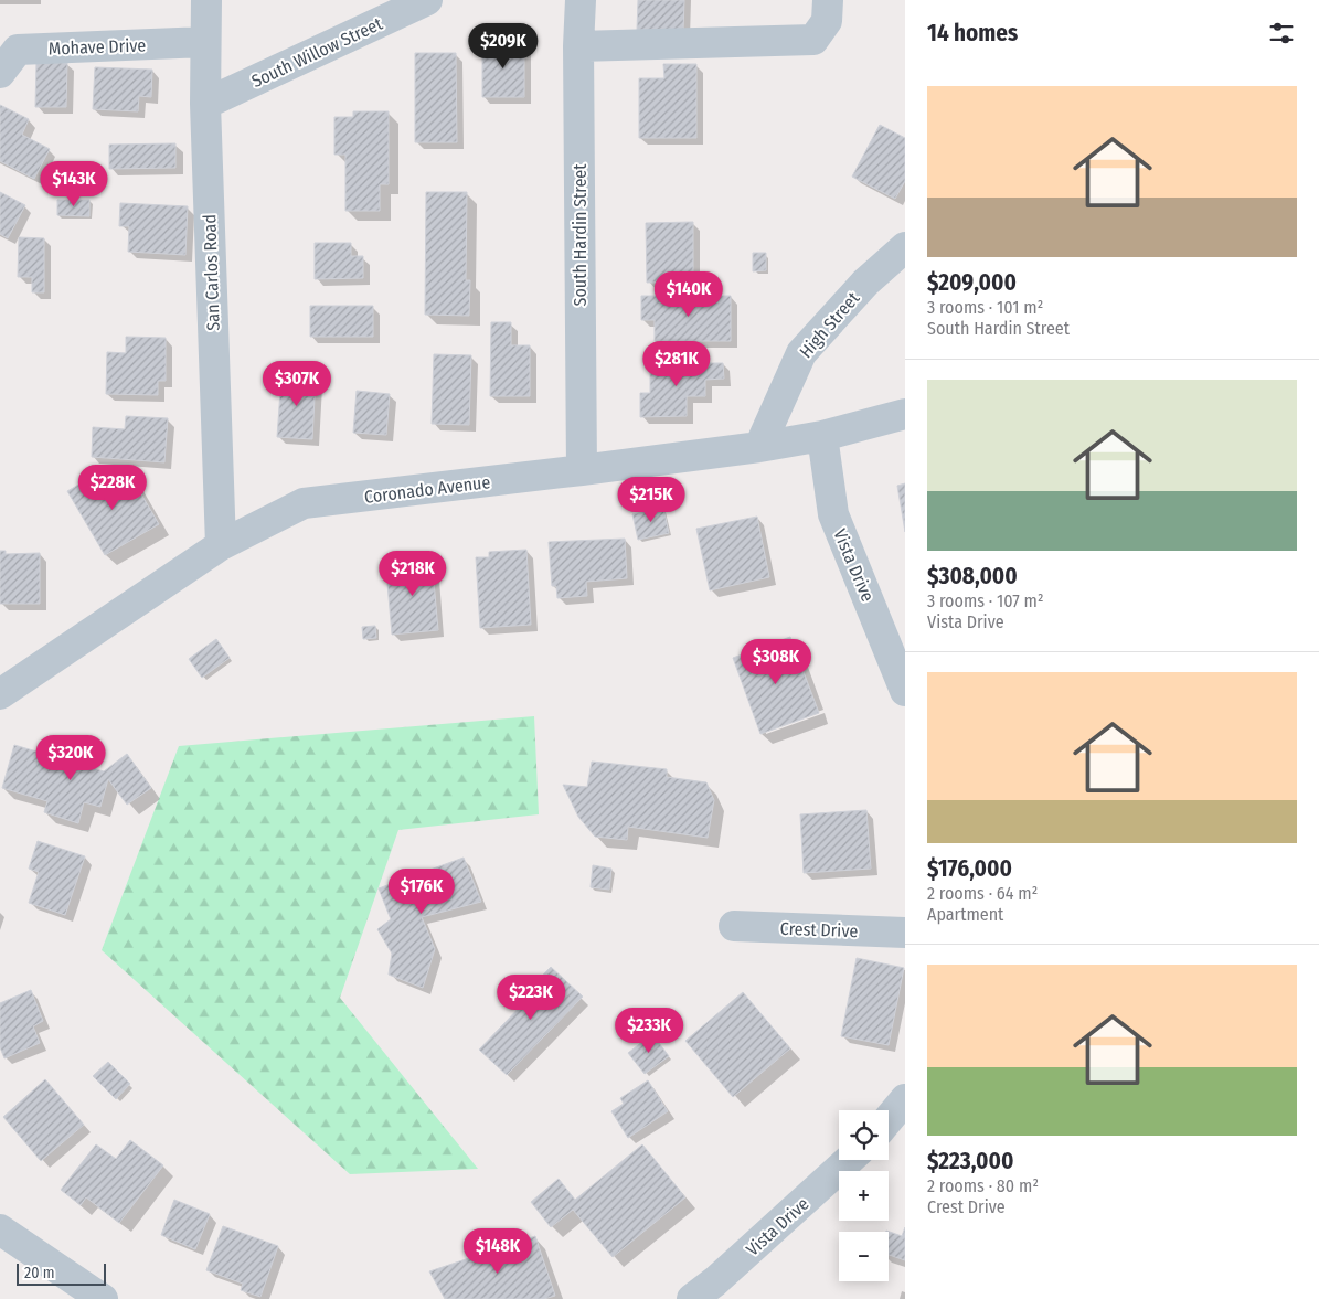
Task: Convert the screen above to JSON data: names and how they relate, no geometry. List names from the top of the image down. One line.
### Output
{"streets":{"street":["Mohave Drive","South Willow Street","South Hardin Street","San Carlos Road","High Street","Coronado Avenue","Vista Drive","Crest Drive"]},"crossings":[["Mohave Drive","San Carlos Road"],["South Willow Street","San Carlos Road"],["South Hardin Street","Coronado Avenue"],["San Carlos Road","Coronado Avenue"],["High Street","Coronado Avenue"],["Coronado Avenue","Vista Drive"]],"scale_bar":"20 m","page":{"heading":"14 homes","price":["$209K","$143K","$140K","$281K","$307K","$228K","$215K","$218K","$308K","$320K","$176K","$223K","$233K","$148K"],"list":[{"name":"$209,000","note":"3 rooms · 101 m² · South Hardin Street"},{"name":"$308,000","note":"3 rooms · 107 m² · Vista Drive"},{"name":"$176,000","note":"2 rooms · 64 m² · Apartment"},{"name":"$223,000","note":"2 rooms · 80 m² · Crest Drive"}],"map_buttons":["+","−"],"scale":"20 m"}}
